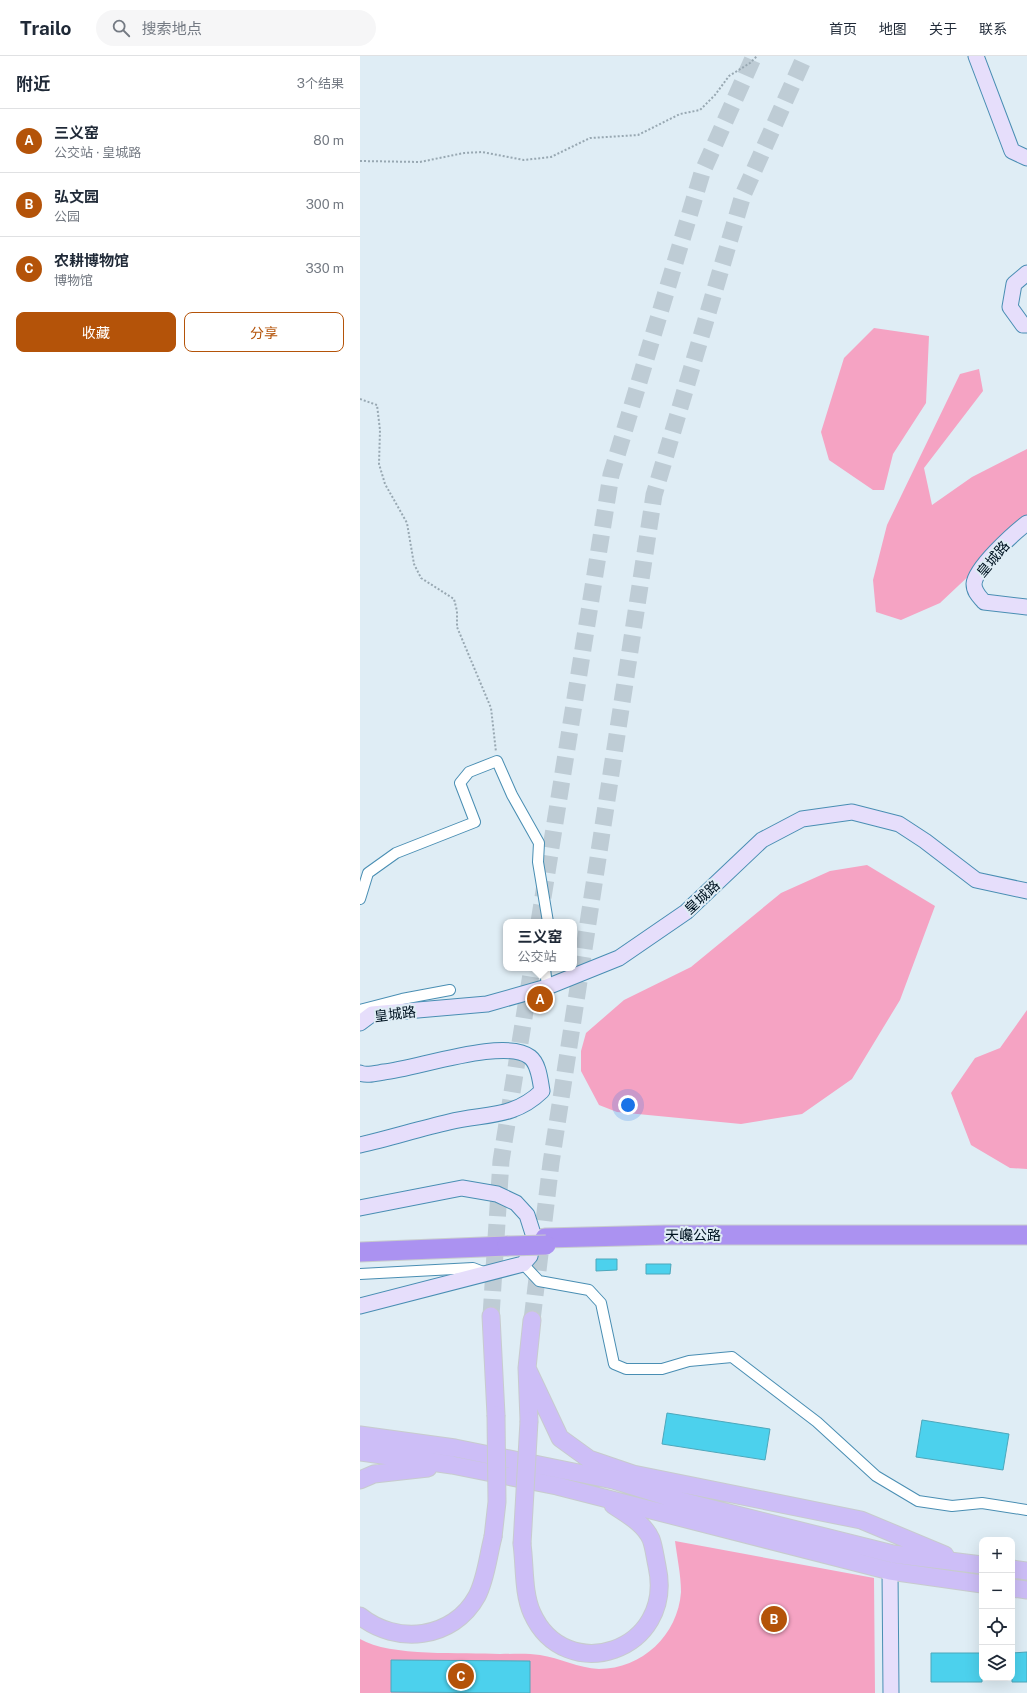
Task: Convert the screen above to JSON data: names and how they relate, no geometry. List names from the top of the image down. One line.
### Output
{"streets":{"highway":["天巉公路"],"street":["皇城路"]},"page":{"header":"Trailo","search":"搜索地点","nav":["首页","地图","关于","联系"],"heading":["附近","3个结果"],"list":[{"mark":"A","name":"三义窑","note":"公交站 · 皇城路","value":"80 m"},{"mark":"B","name":"弘文园","note":"公园","value":"300 m"},{"mark":"C","name":"农耕博物馆","note":"博物馆","value":"330 m"}],"buttons":["收藏","分享"],"popup":["三义窑","公交站"],"pins":["A","B","C"],"map_buttons":["+","−"]}}
